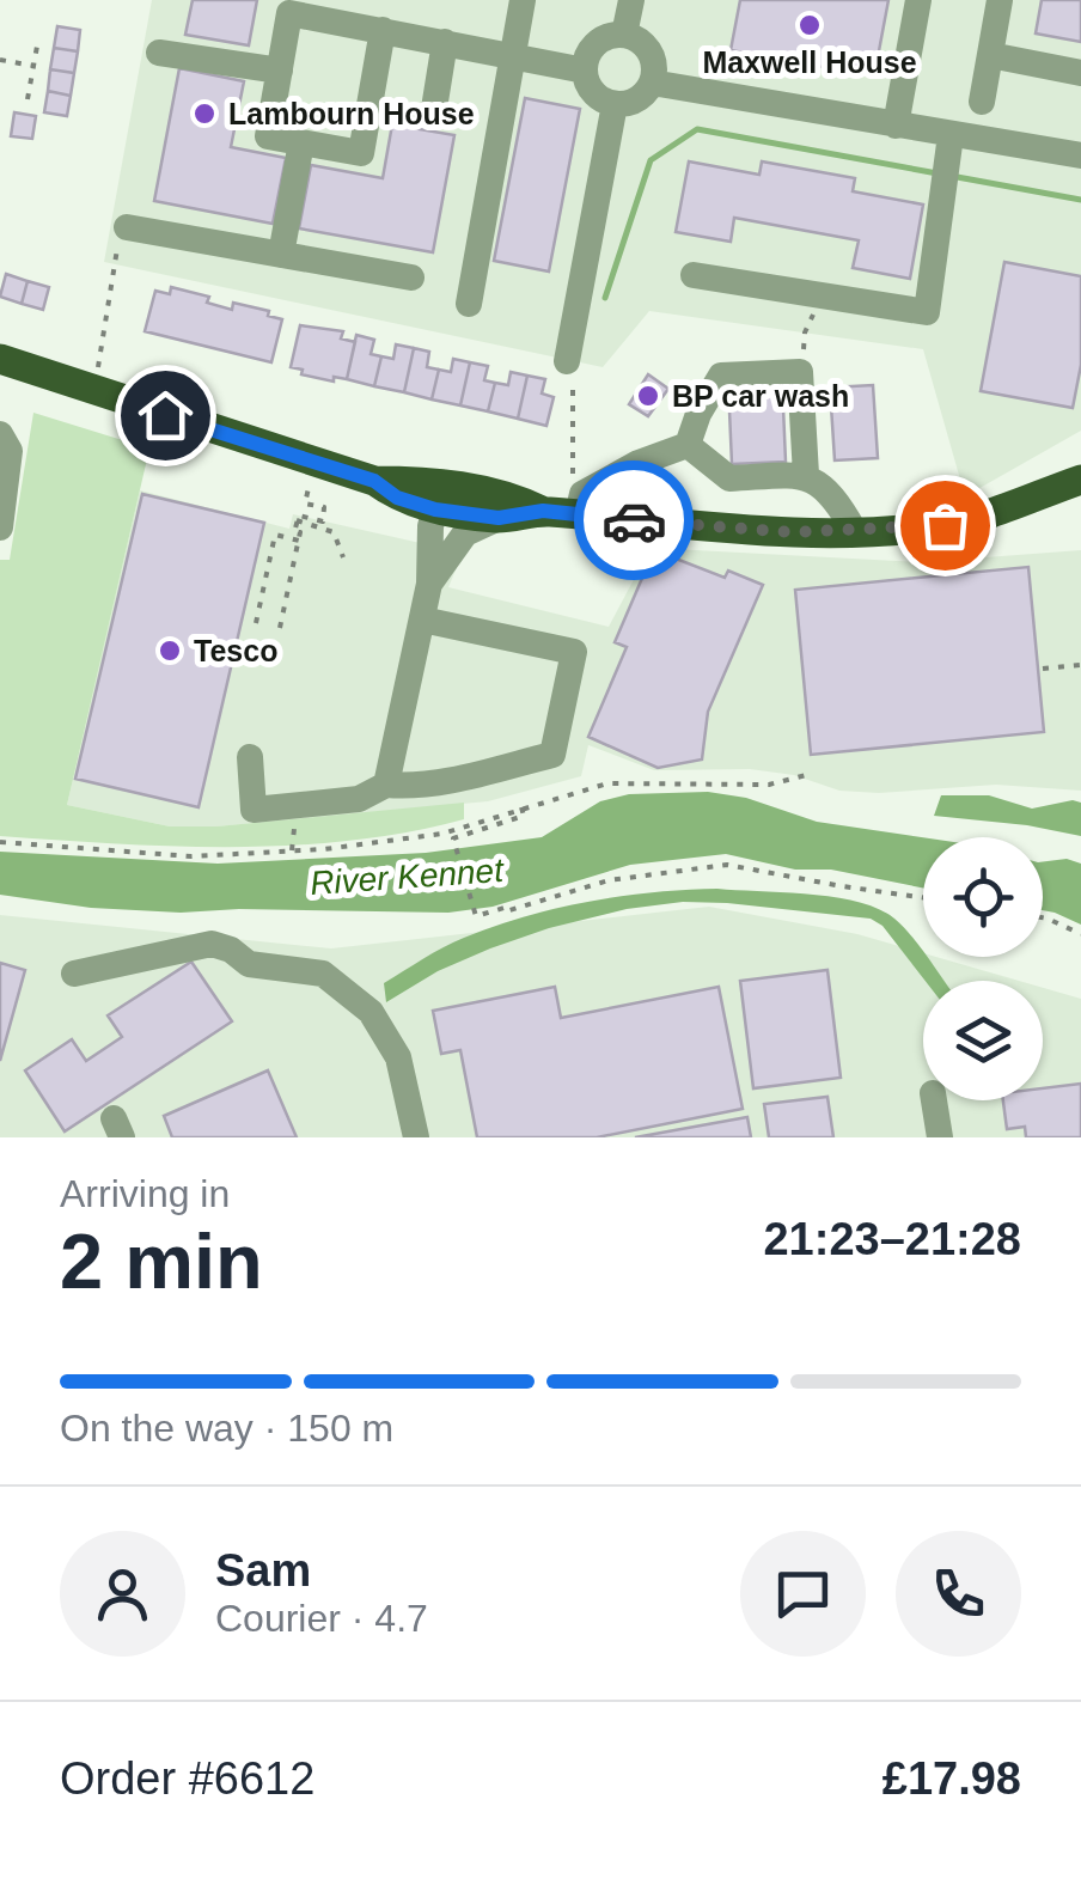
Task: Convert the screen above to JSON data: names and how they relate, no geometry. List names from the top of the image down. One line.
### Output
{"water":["River Kennet"],"places":["Maxwell House","Lambourn House","BP car wash","Tesco"],"page":{"heading":["2 min","Arriving in","21:23–21:28"],"panel":["Sam","Courier · 4.7","Order #6612","£17.98"],"bar":"On the way · 150 m"}}
